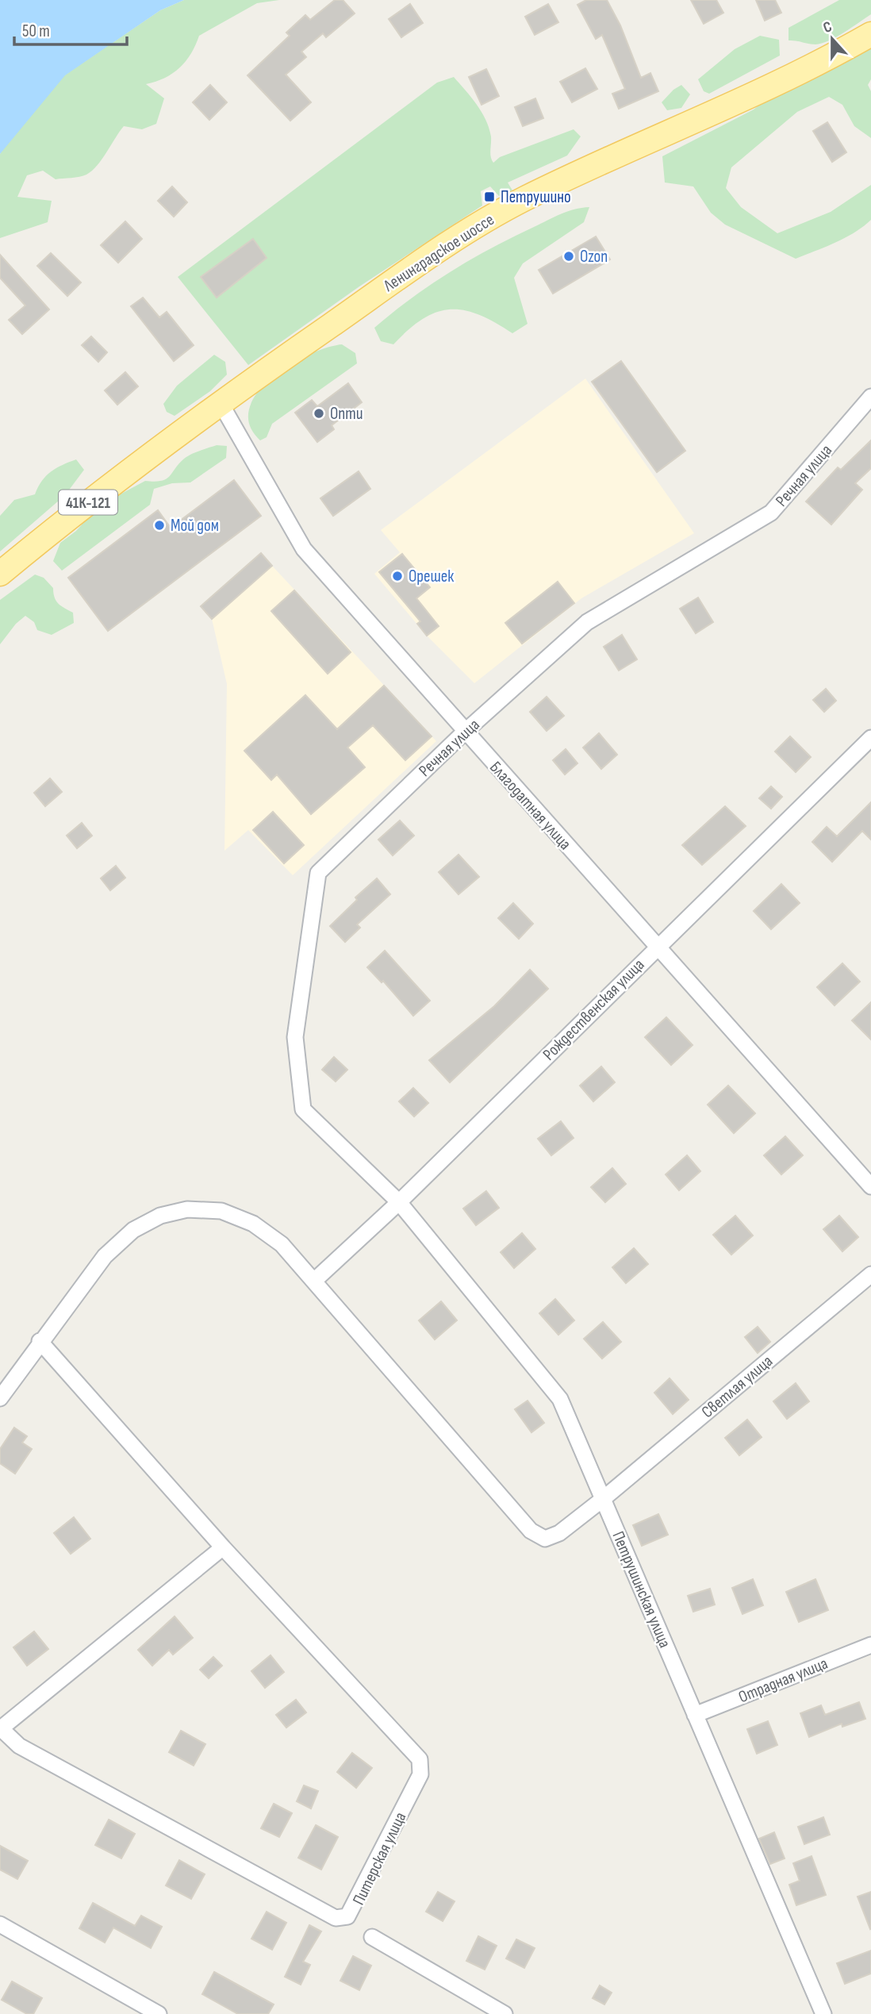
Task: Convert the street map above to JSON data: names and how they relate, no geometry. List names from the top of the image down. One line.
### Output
{"streets":{"main road":["Ленинградское шоссе","41К-121"],"street":["Речная улица","Благодатная улица","Рождественская улица","Светлая улица","Петрушинская улица","Отрадная улица","Питерская улица"]},"crossings":[["Ленинградское шоссе","Благодатная улица"],["Речная улица","Благодатная улица"],["Речная улица","Рождественская улица"],["Речная улица","Петрушинская улица"],["Благодатная улица","Рождественская улица"],["Рождественская улица","Светлая улица"],["Рождественская улица","Петрушинская улица"],["Светлая улица","Петрушинская улица"],["Петрушинская улица","Отрадная улица"]],"places":{"transit":["Петрушино"],"other":["Ozon","Опти","Мой дом","Орешек"]},"scale_bar":"50 m","north":"top"}
